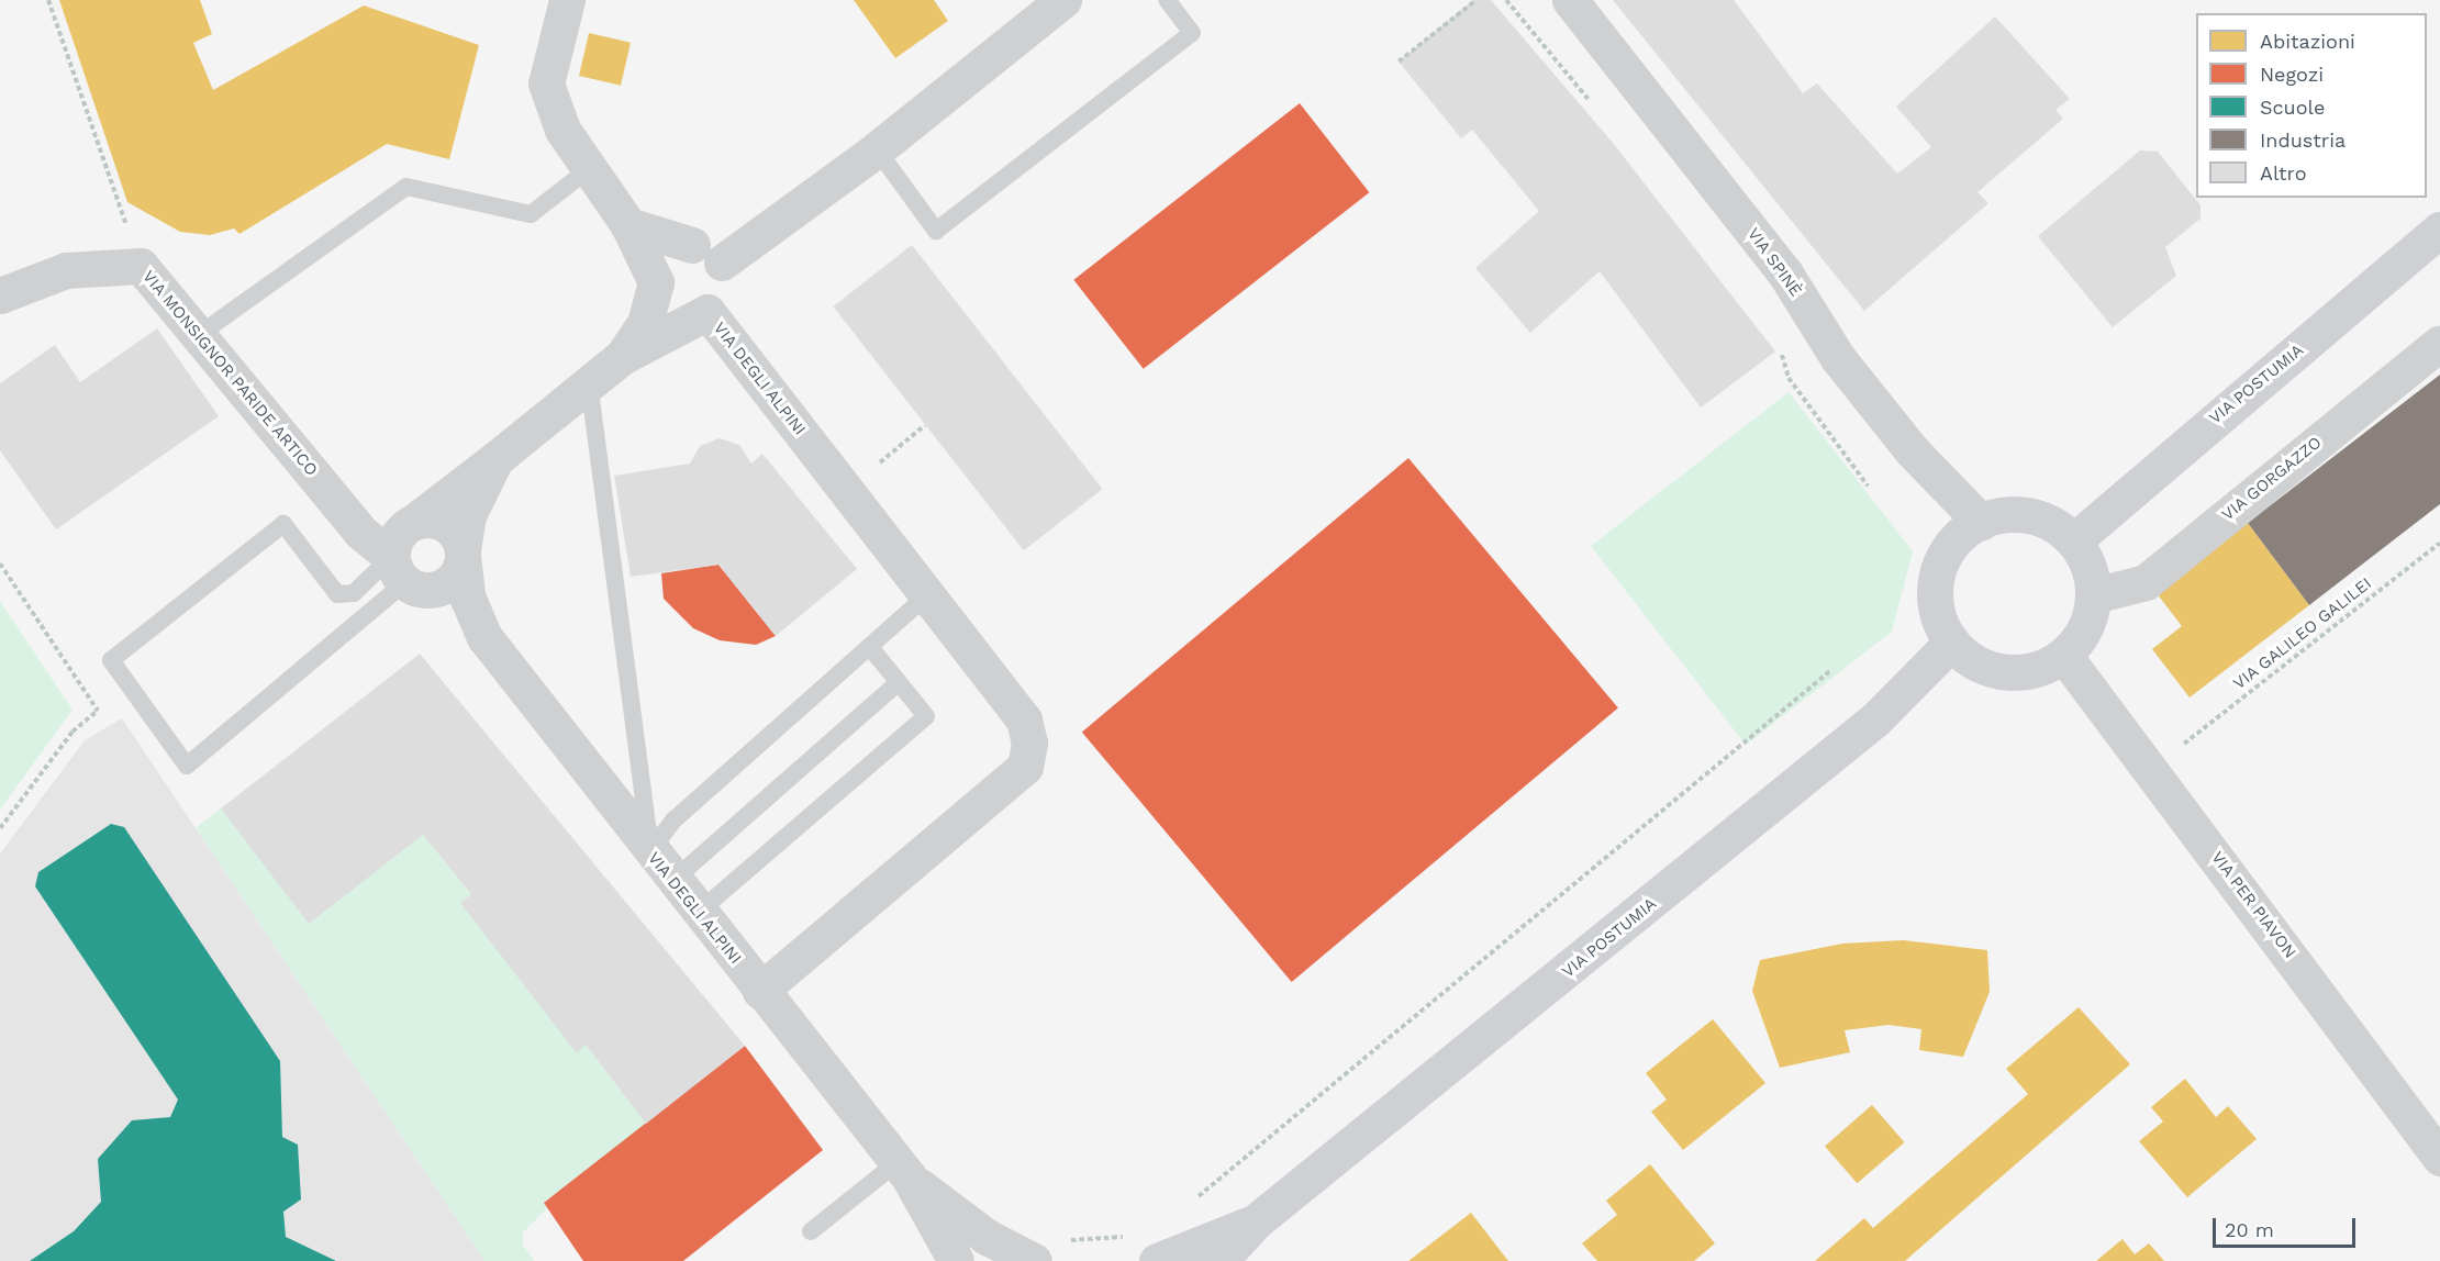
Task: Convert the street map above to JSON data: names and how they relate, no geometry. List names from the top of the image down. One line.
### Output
{"streets":{"main road":["VIA POSTUMIA"],"street":["VIA SPINÈ","VIA MONSIGNOR PARIDE ARTICO","VIA DEGLI ALPINI","VIA GORGAZZO","VIA PER PIAVON"],"path":["VIA GALILEO GALILEI"]},"crossings":[["VIA SPINÈ","VIA POSTUMIA"],["VIA SPINÈ","VIA GORGAZZO"],["VIA SPINÈ","VIA PER PIAVON"],["VIA MONSIGNOR PARIDE ARTICO","VIA DEGLI ALPINI"],["VIA POSTUMIA","VIA GORGAZZO"],["VIA POSTUMIA","VIA PER PIAVON"],["VIA GORGAZZO","VIA PER PIAVON"]],"legend":["Abitazioni","Negozi","Scuole","Industria","Altro"],"scale_bar":"20 m"}
